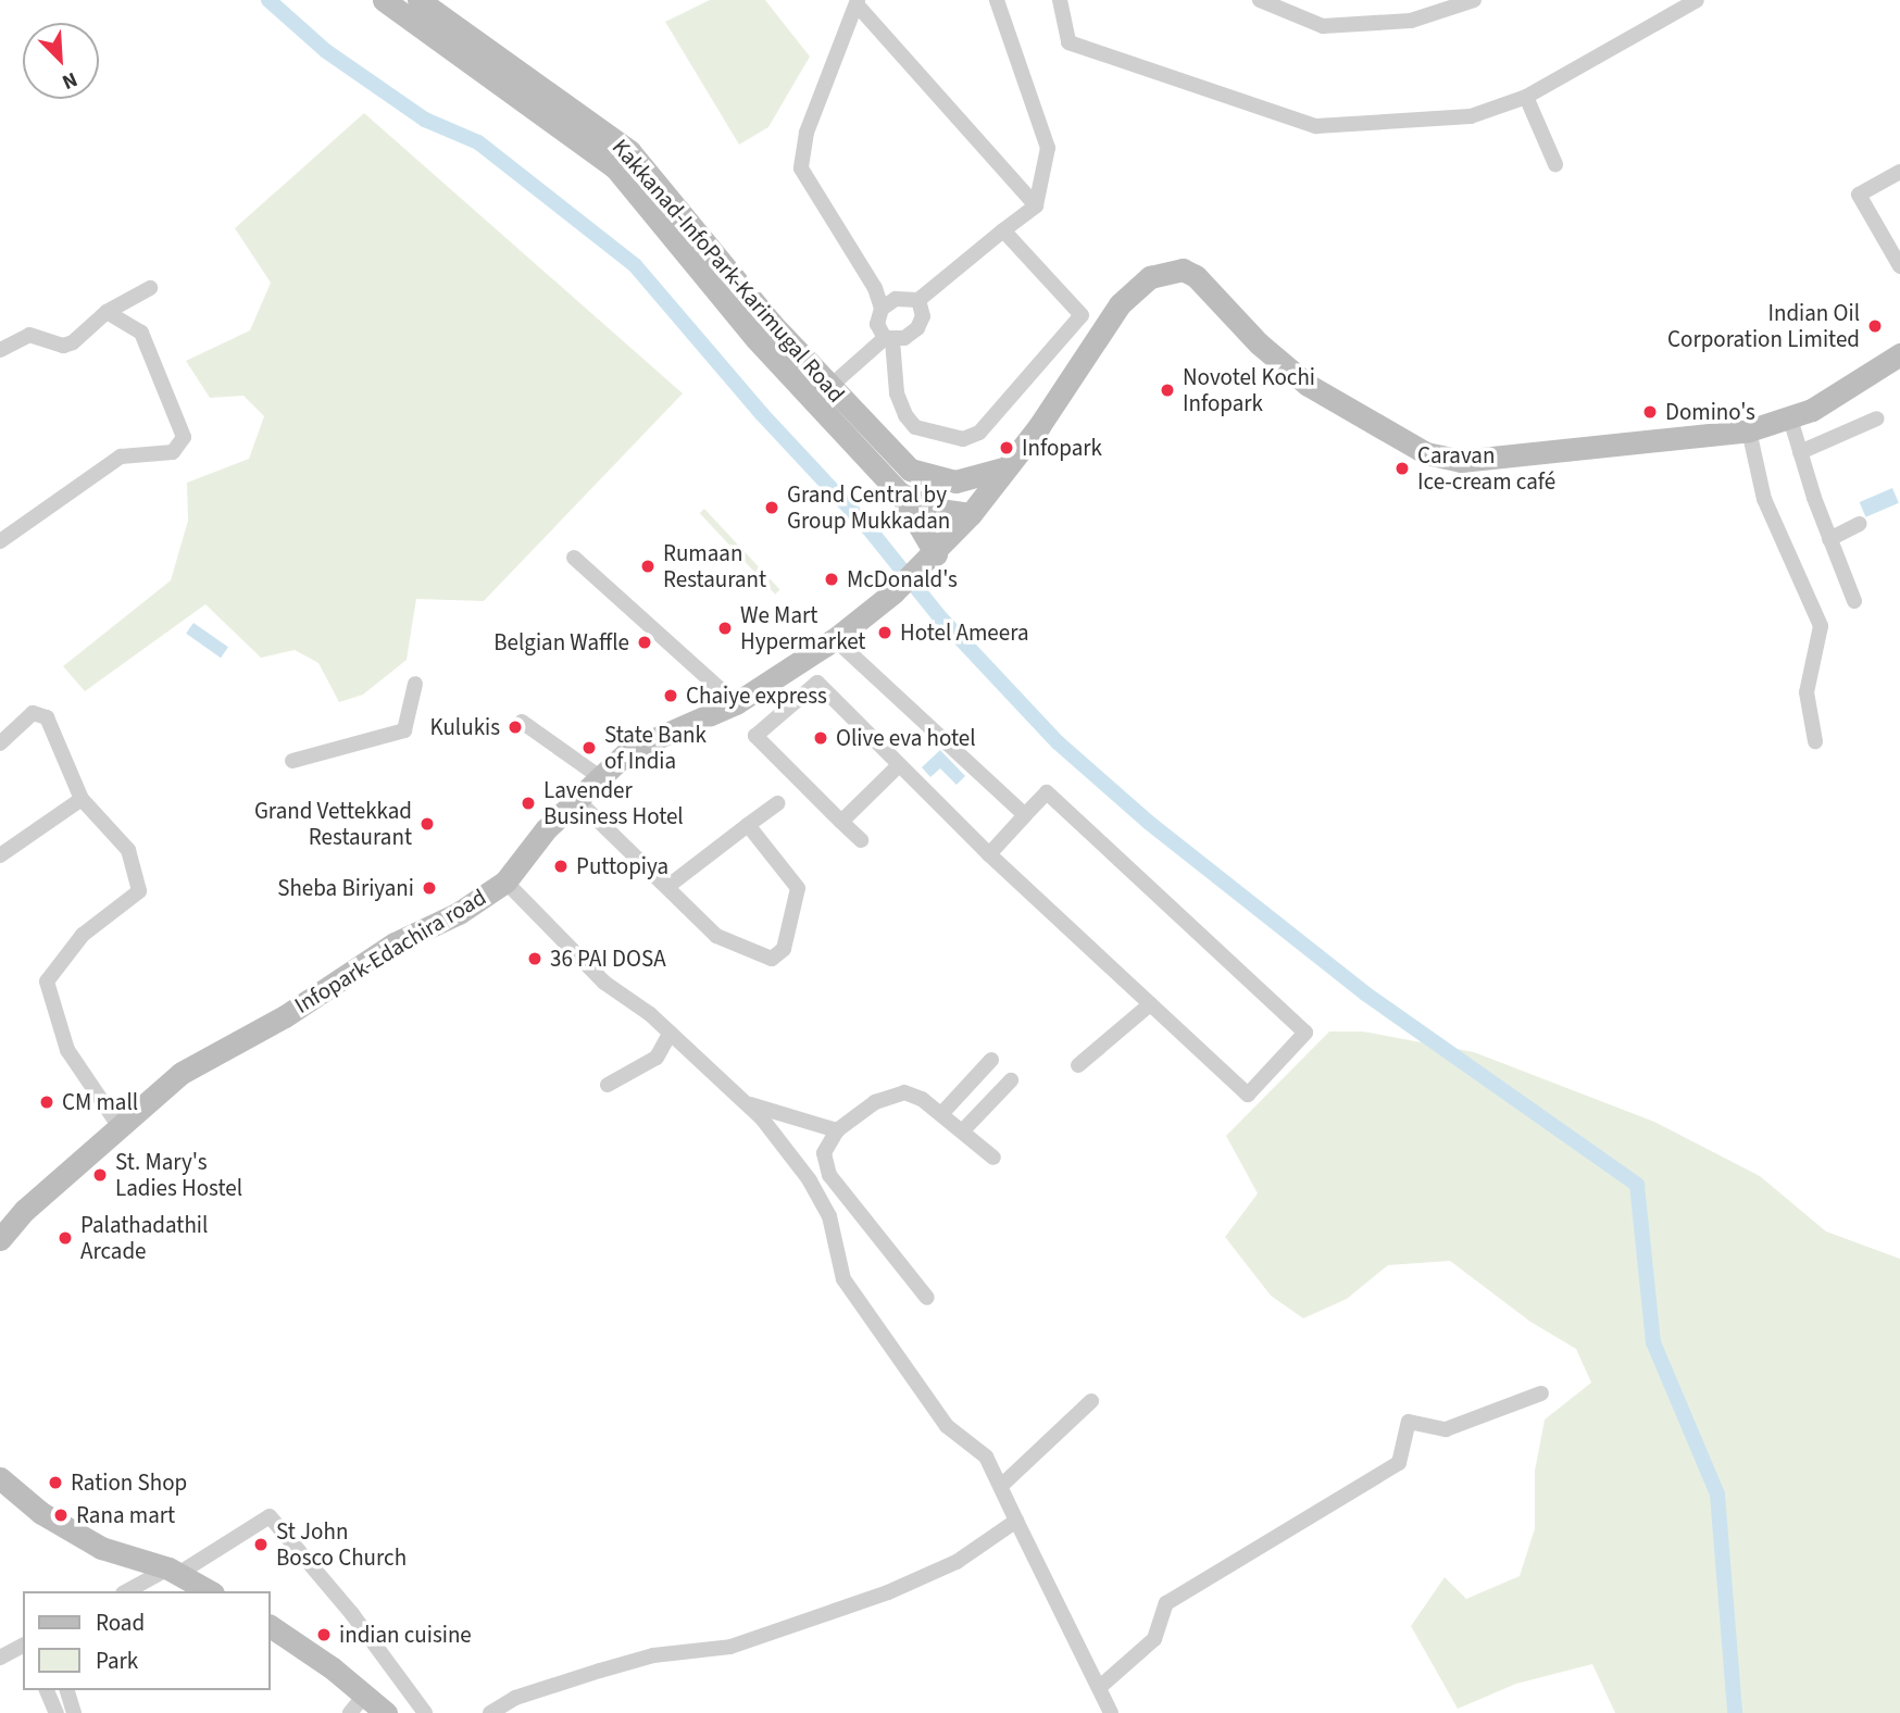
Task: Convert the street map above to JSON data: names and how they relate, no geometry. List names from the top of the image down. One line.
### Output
{"streets":{"main road":["Kakkanad-InfoPark-Karimugal Road","Infopark-Edachira road"]},"crossings":[["Kakkanad-InfoPark-Karimugal Road","Infopark-Edachira road"]],"places":["Indian Oil Corporation Limited","Novotel Kochi Infopark","Domino's","Infopark","Caravan Ice-cream café","Grand Central by Group Mukkadan","Rumaan Restaurant","McDonald's","We Mart Hypermarket","Hotel Ameera","Belgian Waffle","Chaiye express","Kulukis","Olive eva hotel","State Bank of India","Lavender Business Hotel","Grand Vettekkad Restaurant","Puttopiya","Sheba Biriyani","36 PAI DOSA","CM mall","St. Mary's Ladies Hostel","Palathadathil Arcade","Ration Shop","Rana mart","St John Bosco Church","indian cuisine"],"legend":["Road","Park"],"north":"bottom right"}
